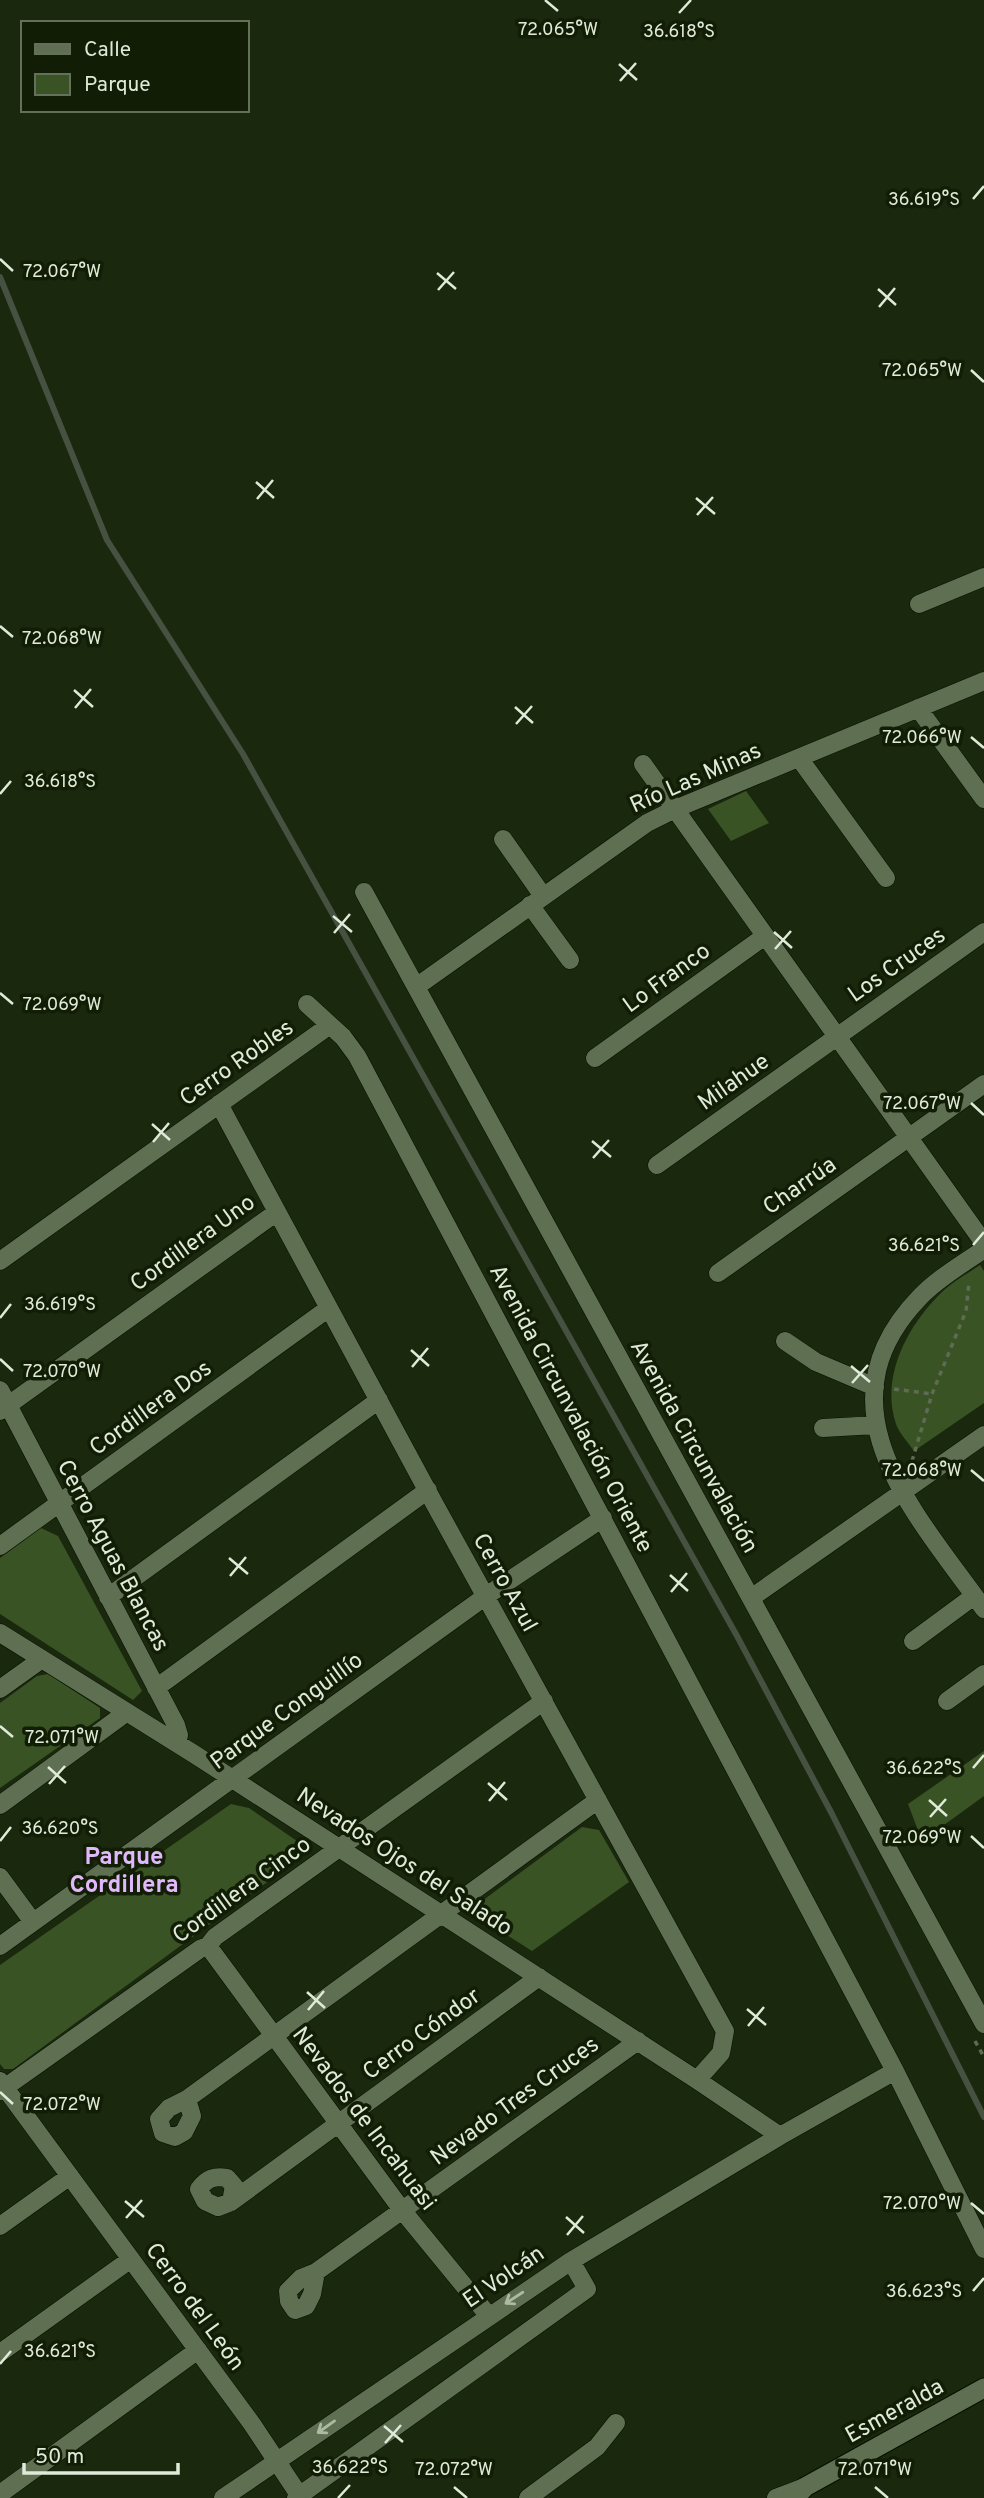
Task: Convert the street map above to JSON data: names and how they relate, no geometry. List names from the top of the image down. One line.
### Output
{"streets":{"street":["Río Las Minas","Los Cruces","Lo Franco","Cerro Robles","Milahue","Charrúa","Cordillera Uno","Cordillera Dos","Avenida Circunvalación Oriente","Avenida Circunvalación","Cerro Aguas Blancas","Cerro Azul","Parque Conguillío","Nevados Ojos del Salado","Cordillera Cinco","Cerro Cóndor","Nevado Tres Cruces","Nevados de Incahuasi","El Volcán","Cerro del León","Esmeralda"]},"crossings":[["Río Las Minas","Avenida Circunvalación"],["Los Cruces","Milahue"],["Cerro Robles","Avenida Circunvalación Oriente"],["Cerro Robles","Cerro Azul"],["Cordillera Uno","Cerro Aguas Blancas"],["Cordillera Uno","Cerro Azul"],["Cordillera Dos","Cerro Aguas Blancas"],["Cordillera Dos","Cerro Azul"],["Avenida Circunvalación Oriente","Parque Conguillío"],["Avenida Circunvalación Oriente","El Volcán"],["Cerro Aguas Blancas","Nevados Ojos del Salado"],["Cerro Azul","Parque Conguillío"],["Cerro Azul","Nevados Ojos del Salado"],["Cerro Azul","Cordillera Cinco"],["Parque Conguillío","Nevados Ojos del Salado"],["Nevados Ojos del Salado","Cordillera Cinco"],["Nevados Ojos del Salado","Cerro Cóndor"],["Nevados Ojos del Salado","Nevado Tres Cruces"],["Nevados Ojos del Salado","El Volcán"],["Cordillera Cinco","Nevados de Incahuasi"],["Cordillera Cinco","Cerro del León"],["Cerro Cóndor","Nevados de Incahuasi"],["Nevado Tres Cruces","Nevados de Incahuasi"],["Nevados de Incahuasi","El Volcán"],["El Volcán","Cerro del León"]],"districts":["Parque Cordillera"],"legend":["Calle","Parque"],"scale_bar":"50 m","coordinates":["72.065°W","36.618°S","36.619°S","72.067°W","72.068°W","72.066°W","72.069°W","36.621°S","72.070°W","72.071°W","36.622°S","36.620°S","72.072°W","36.623°S"]}
